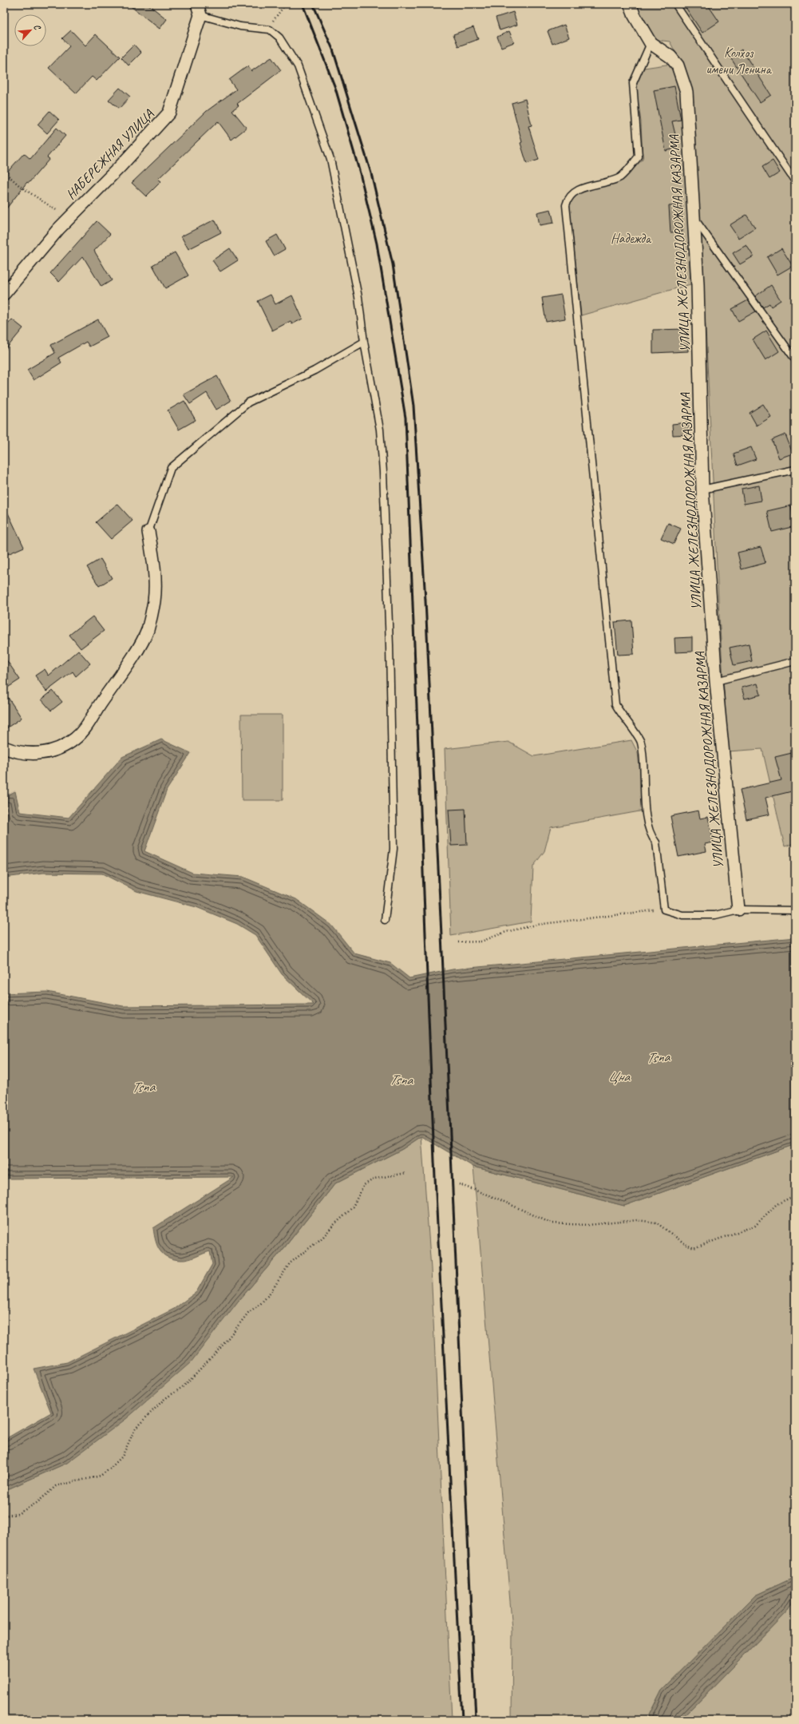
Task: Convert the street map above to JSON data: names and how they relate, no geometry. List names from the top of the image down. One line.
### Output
{"streets":{"street":["НАБЕРЕЖНАЯ УЛИЦА","УЛИЦА ЖЕЛЕЗНОДОРОЖНАЯ КАЗАРМА"]},"water":["Tsna","Цна"],"parks":["Колхоз имени Ленина","Надежда"],"north":"top right"}
